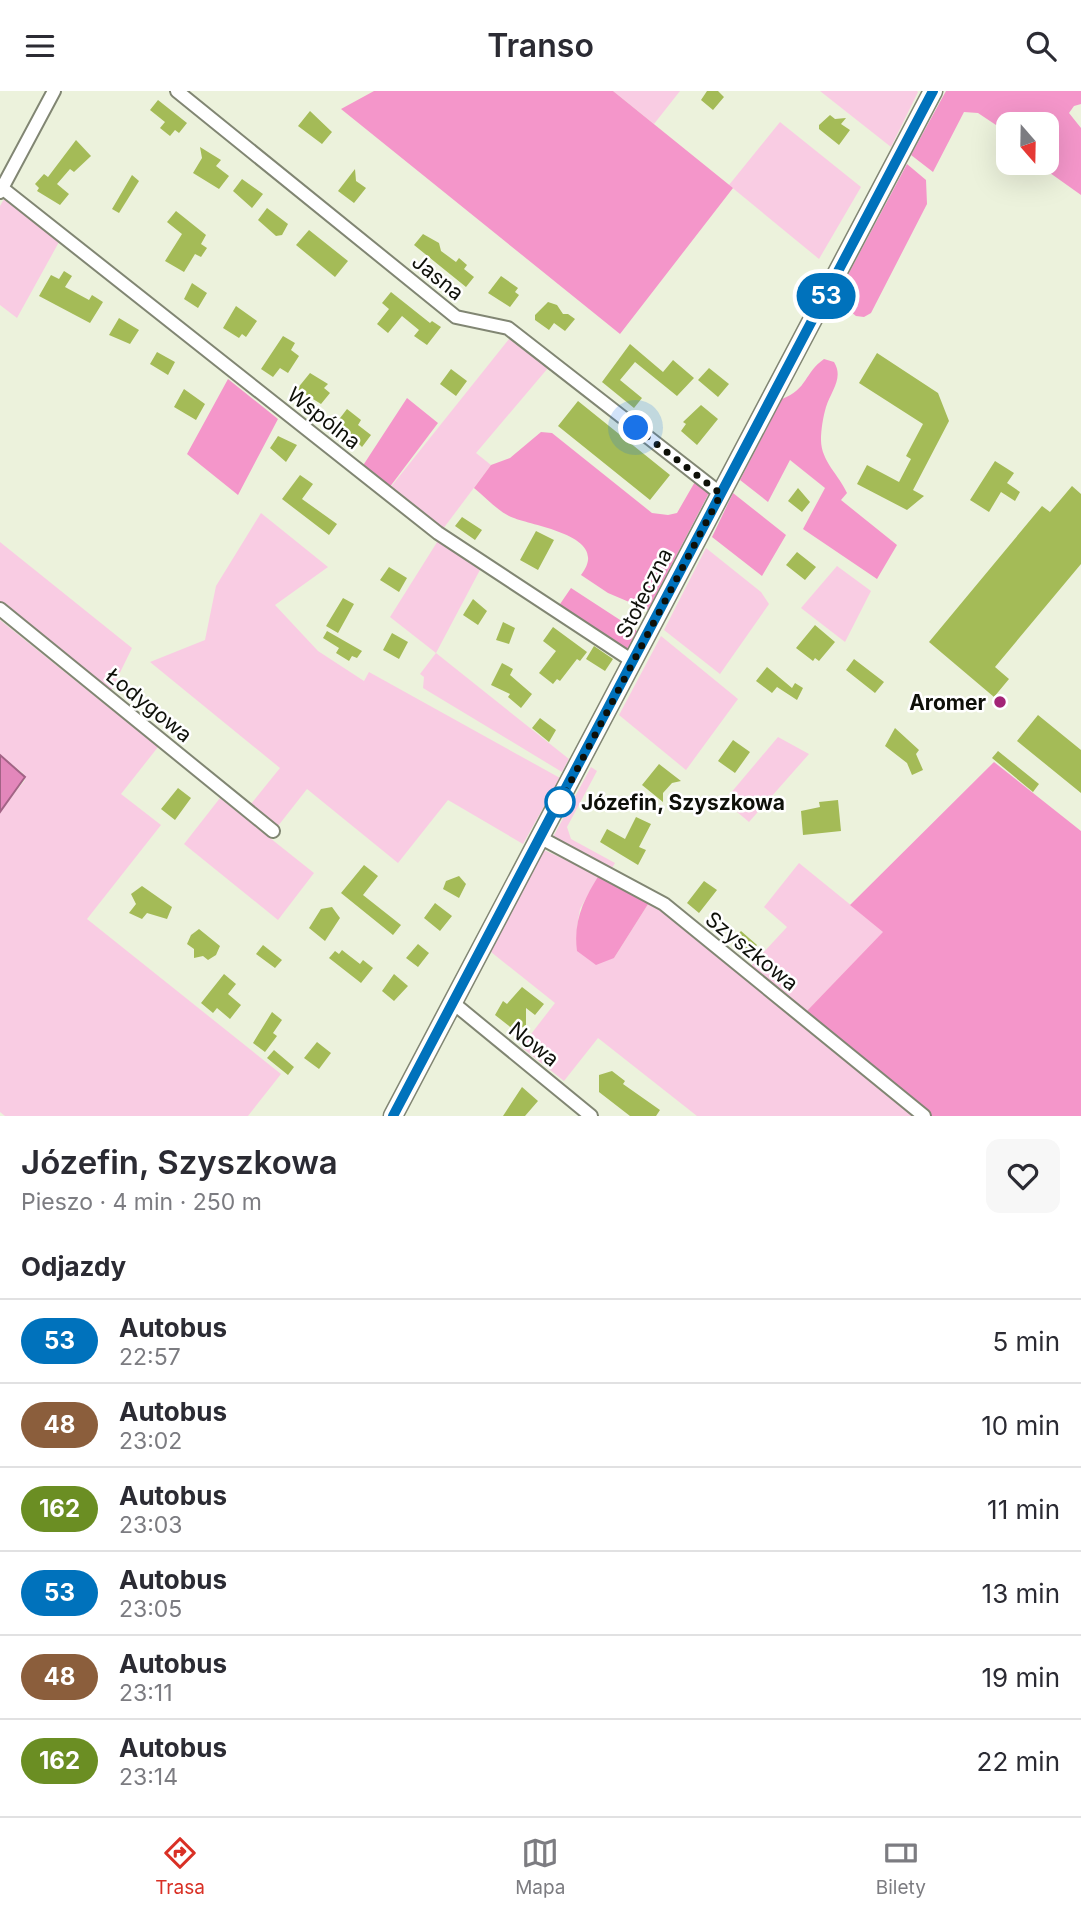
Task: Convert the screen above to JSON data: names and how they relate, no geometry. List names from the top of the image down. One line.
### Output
{"streets":{"street":["Jasna","Wspólna","Stołeczna","Łodygowa","Szyszkowa","Nowa"]},"crossings":[["Jasna","Stołeczna"],["Wspólna","Stołeczna"],["Stołeczna","Szyszkowa"],["Stołeczna","Nowa"]],"places":["Aromer","Józefin, Szyszkowa"],"lines":["bus line 53"],"north":"bottom","page":{"header":"Transo","on_map":"53","heading":[["Józefin, Szyszkowa","Pieszo · 4 min · 250 m"],"Odjazdy"],"list":[{"mark":"53","name":"Autobus","note":"22:57","value":"5 min"},{"mark":"48","name":"Autobus","note":"23:02","value":"10 min"},{"mark":"162","name":"Autobus","note":"23:03","value":"11 min"},{"mark":"53","name":"Autobus","note":"23:05","value":"13 min"},{"mark":"48","name":"Autobus","note":"23:11","value":"19 min"},{"mark":"162","name":"Autobus","note":"23:14","value":"22 min"}],"tabs":["Trasa","Mapa","Bilety"]}}
